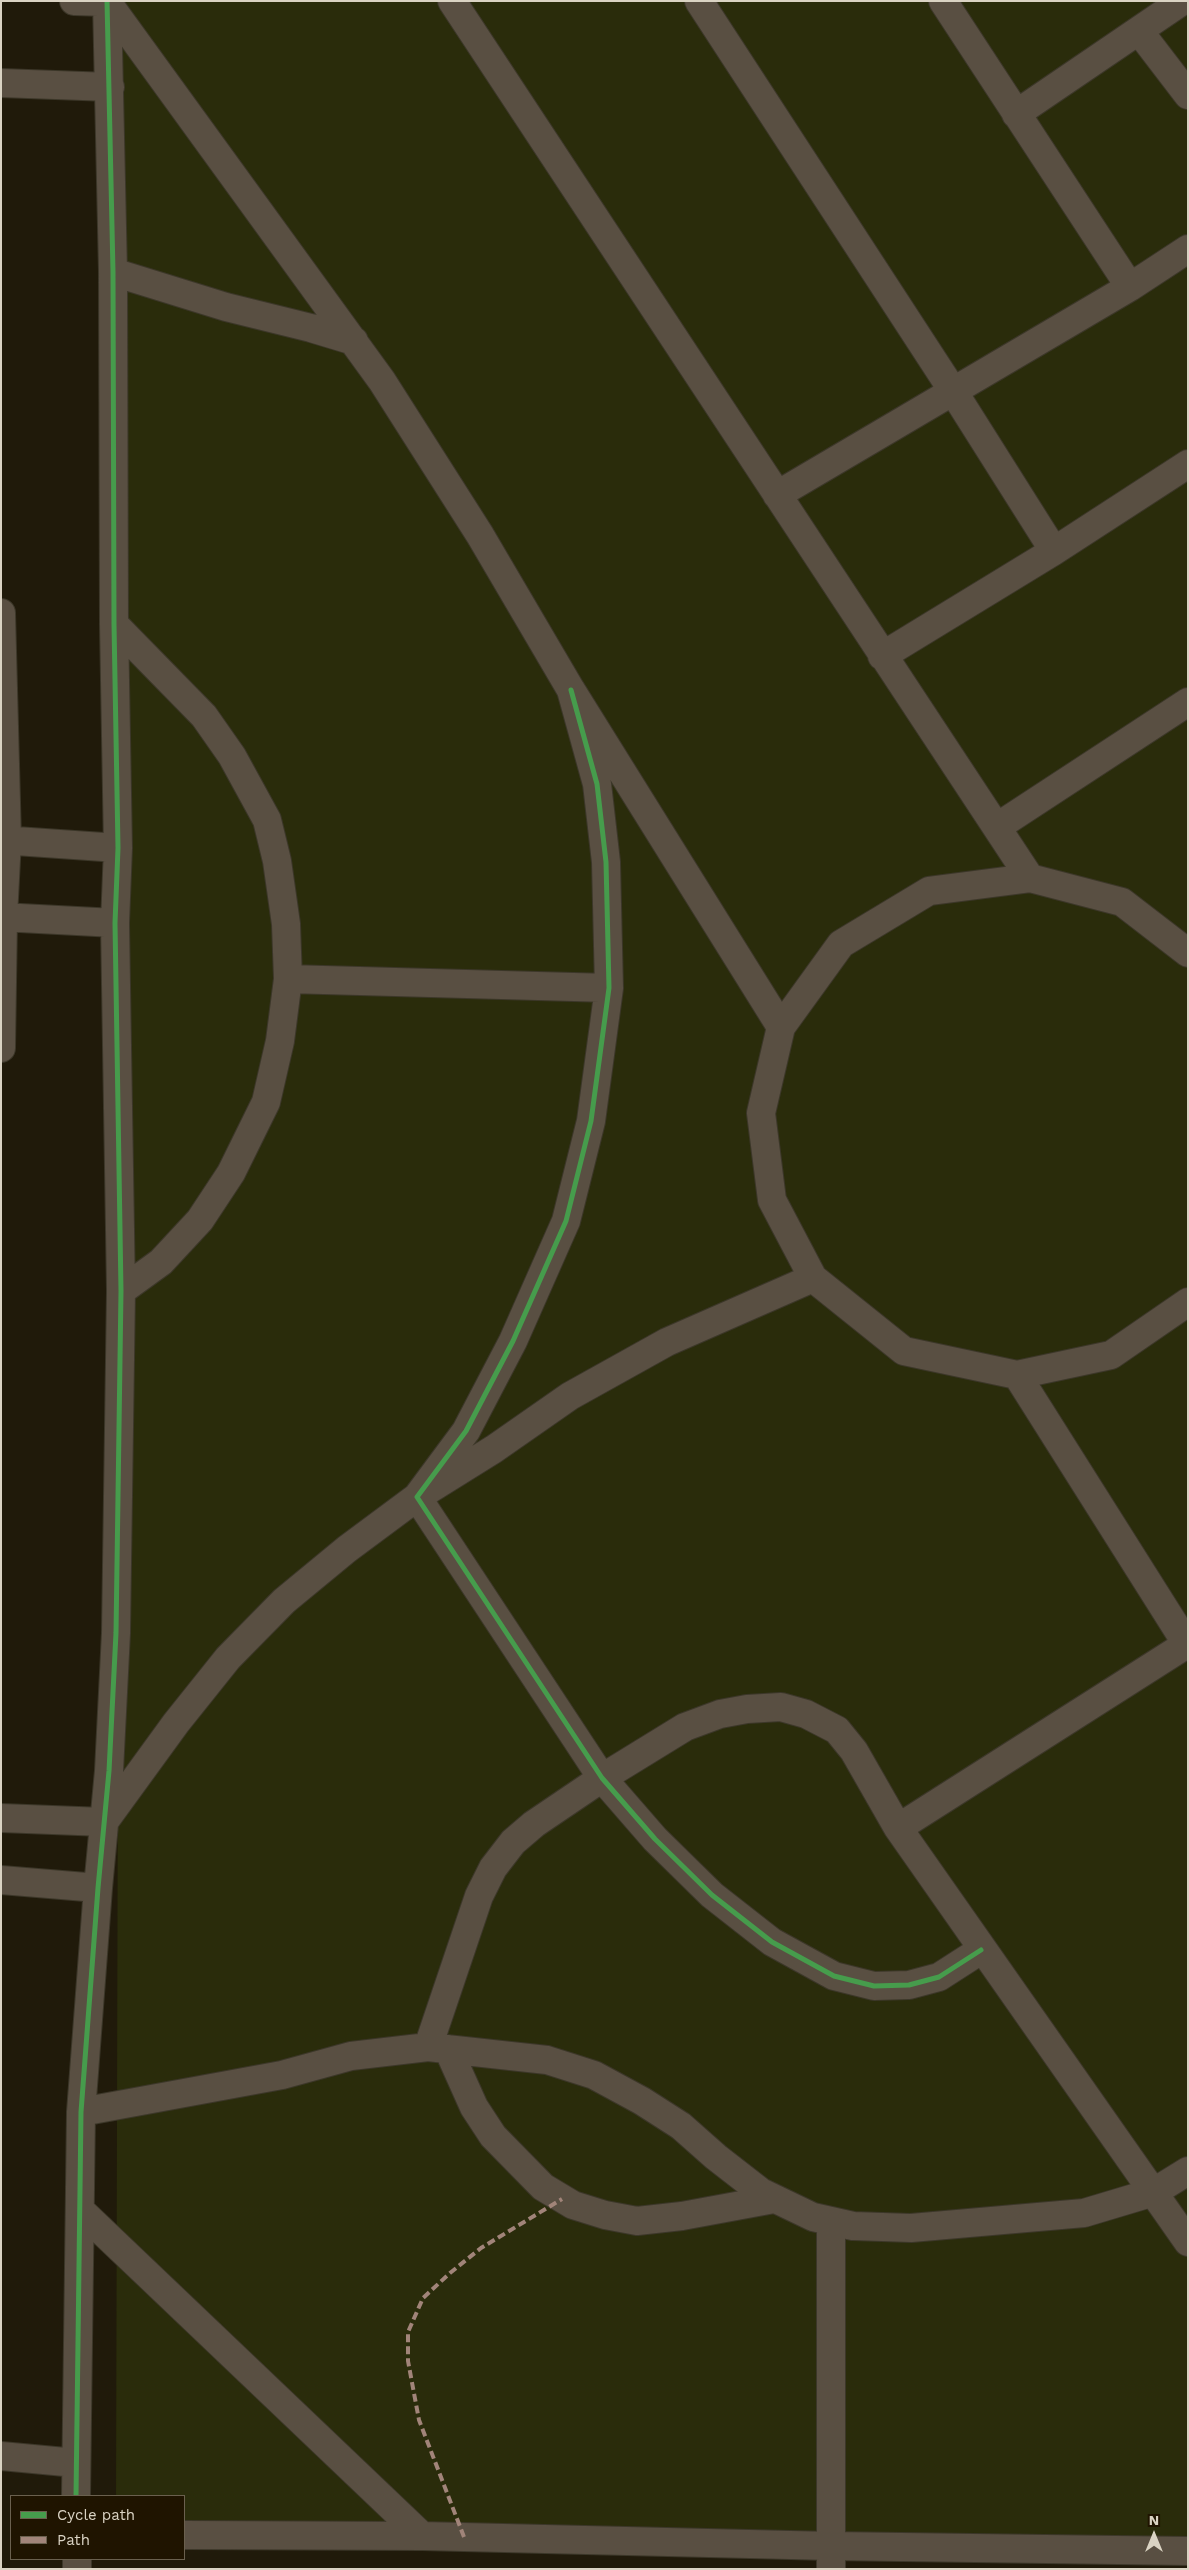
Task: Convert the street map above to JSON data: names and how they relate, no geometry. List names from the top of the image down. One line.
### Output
{"legend":["Cycle path","Path"],"north":"top"}
